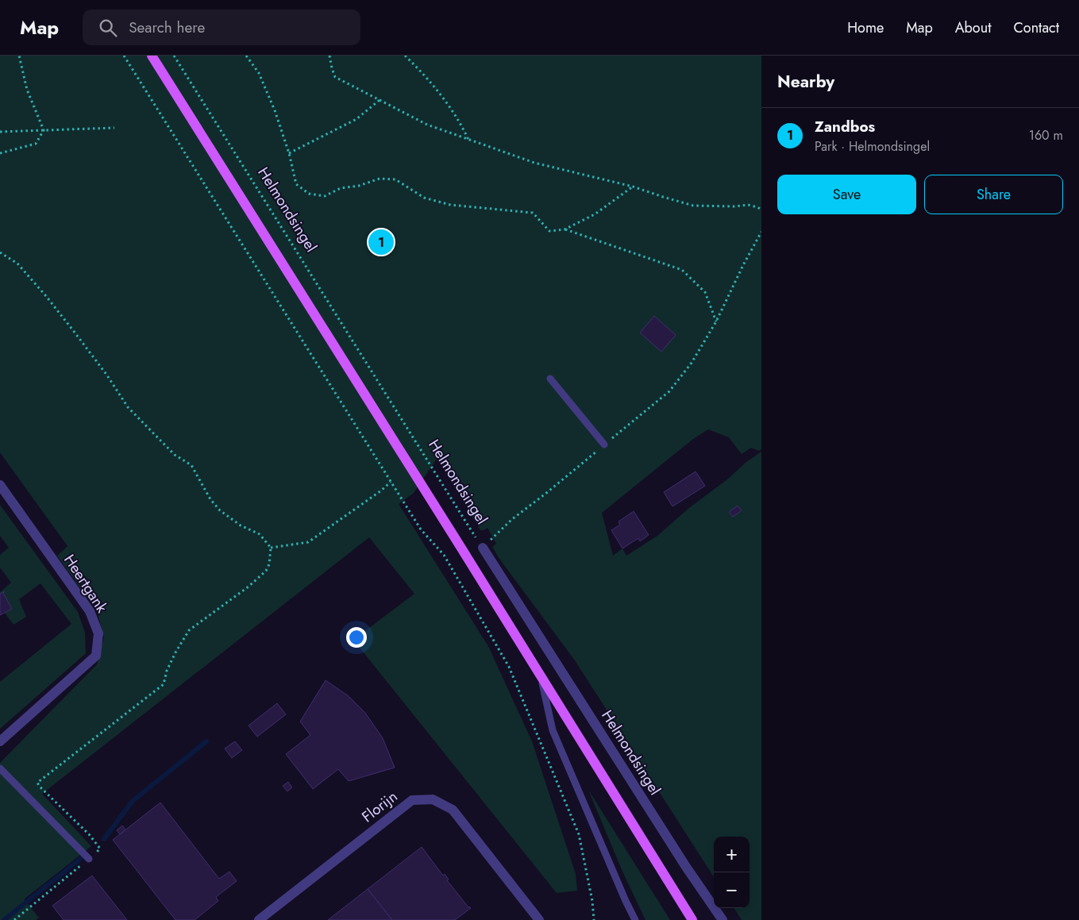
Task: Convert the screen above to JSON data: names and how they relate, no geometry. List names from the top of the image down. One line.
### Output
{"streets":{"street":["Helmondsingel","Heertgank","Florijn"]},"page":{"header":"Map","search":"Search here","nav":["Home","Map","About","Contact"],"heading":"Nearby","list":[{"mark":"1","name":"Zandbos","note":"Park · Helmondsingel","value":"160 m"}],"buttons":["Save","Share"],"pins":"1","map_buttons":["+","−"]}}
